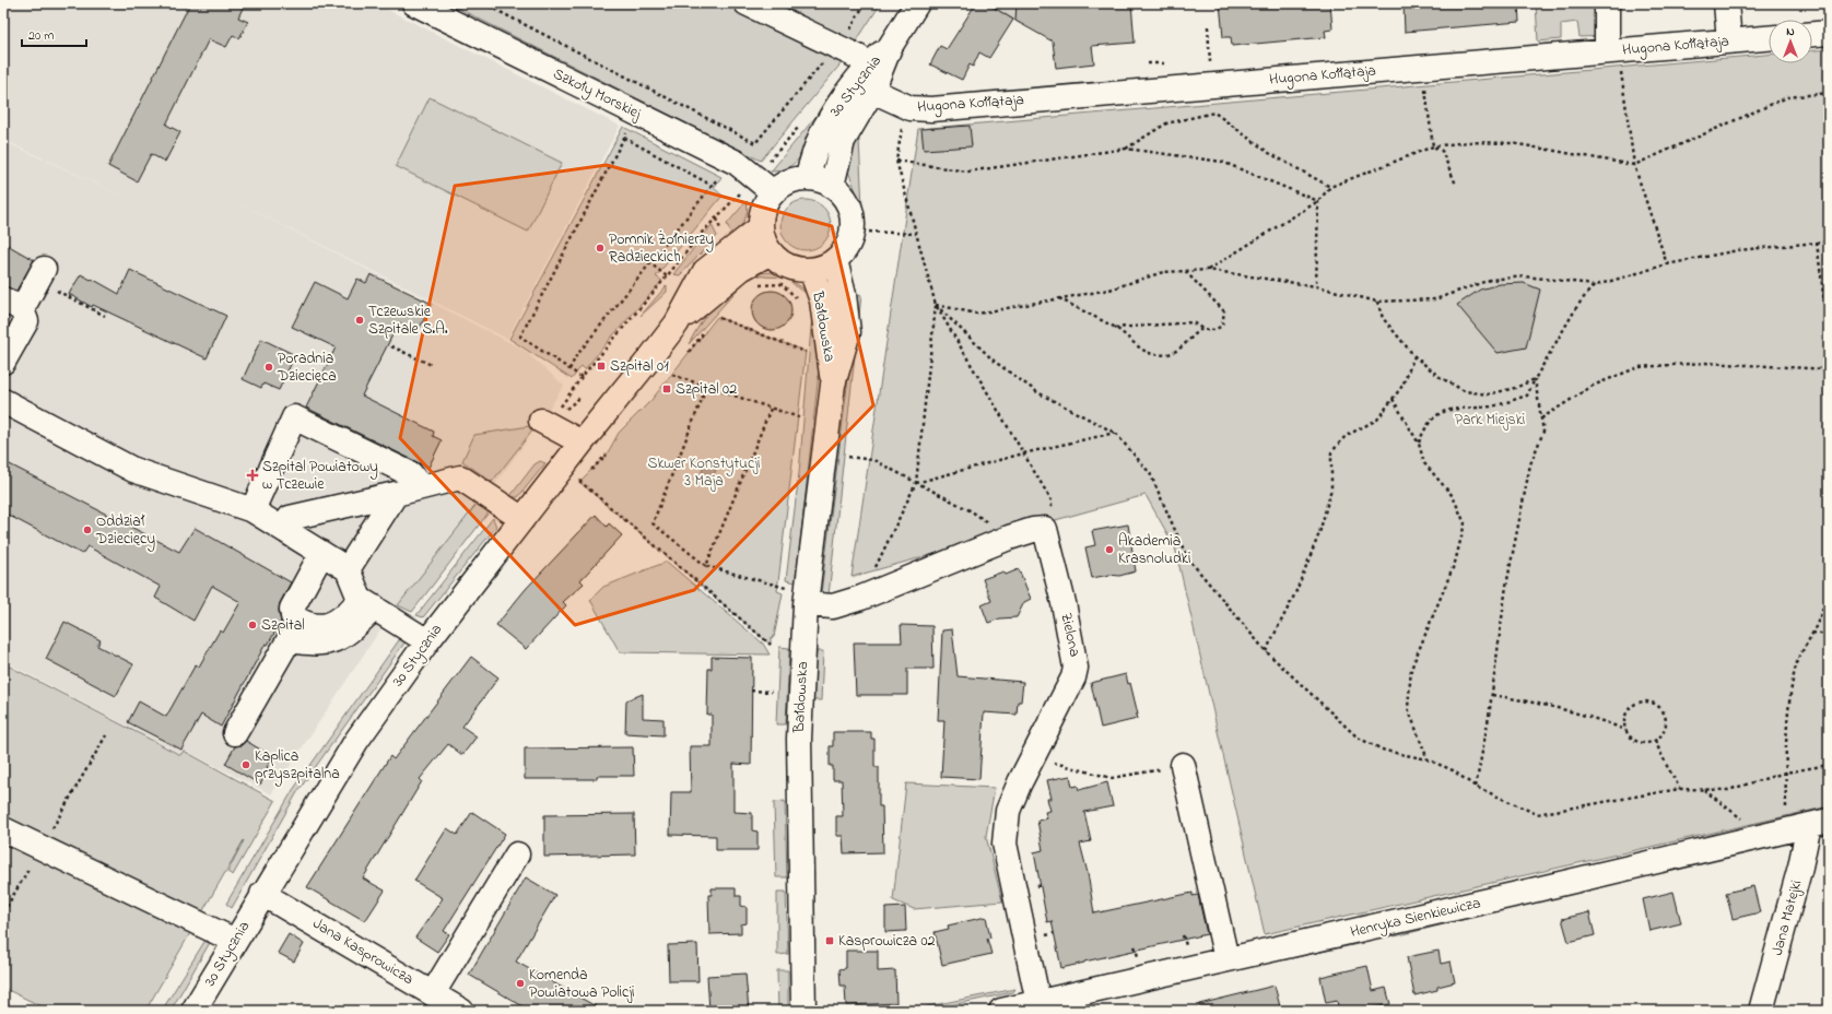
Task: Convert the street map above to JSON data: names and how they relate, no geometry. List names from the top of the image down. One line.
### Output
{"streets":{"street":["Hugona Kołłątaja","30 Stycznia","Szkoły Morskiej","Bałdowska","Zielona","Henryka Sienkiewicza","Jana Matejki","Jana Kasprowicza"]},"crossings":[["Hugona Kołłątaja","30 Stycznia"],["30 Stycznia","Szkoły Morskiej"],["30 Stycznia","Bałdowska"],["30 Stycznia","Jana Kasprowicza"],["Szkoły Morskiej","Bałdowska"],["Zielona","Henryka Sienkiewicza"],["Henryka Sienkiewicza","Jana Matejki"]],"parks":["Park Miejski","Skwer Konstytucji 3 Maja"],"places":{"other":["Pomnik Żołnierzy Radzieckich","Tczewskie Szpitale S.A.","Poradnia Dziecięca","Oddział Dziecięcy","Akademia Krasnoludki","Szpital","Kaplica przyszpitalna","Komenda Powiatowa Policji"],"transit":["Szpital 01","Szpital 02","Kasprowicza 02"],"health":["Szpital Powiatowy w Tczewie"]},"scale_bar":"20 m","north":"top"}
